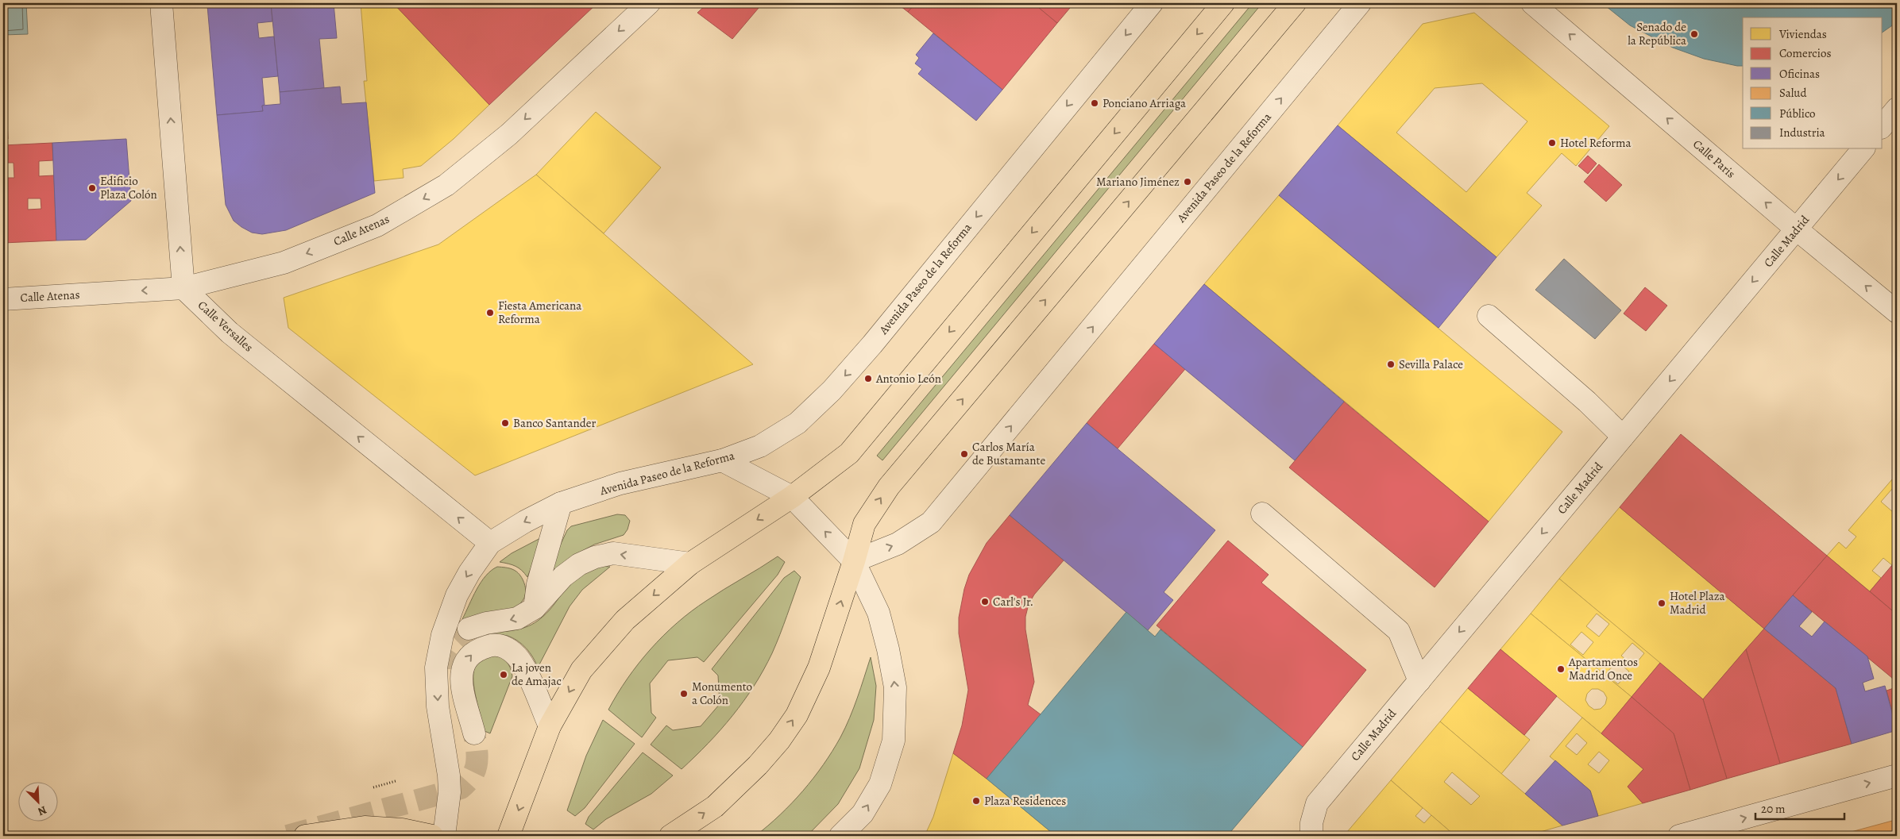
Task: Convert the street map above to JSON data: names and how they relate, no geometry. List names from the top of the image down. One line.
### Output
{"streets":{"street":["Calle Paris","Avenida Paseo de la Reforma","Calle Atenas","Calle Madrid","Calle Versalles"]},"crossings":[["Calle Paris","Calle Madrid"],["Avenida Paseo de la Reforma","Calle Versalles"],["Calle Atenas","Calle Versalles"]],"one_way":["Calle Paris","Calle Atenas","Calle Madrid","Calle Versalles"],"places":["Senado de la República","Ponciano Arriaga","Hotel Reforma","Mariano Jiménez","Edificio Plaza Colón","Fiesta Americana Reforma","Sevilla Palace","Antonio León","Banco Santander","Carlos María de Bustamante","Carl's Jr.","Hotel Plaza Madrid","Apartamentos Madrid Once","La joven de Amajac","Monumento a Colón","Plaza Residences"],"legend":["Viviendas","Comercios","Oficinas","Salud","Público","Industria"],"scale_bar":"20 m","north":"bottom right"}
